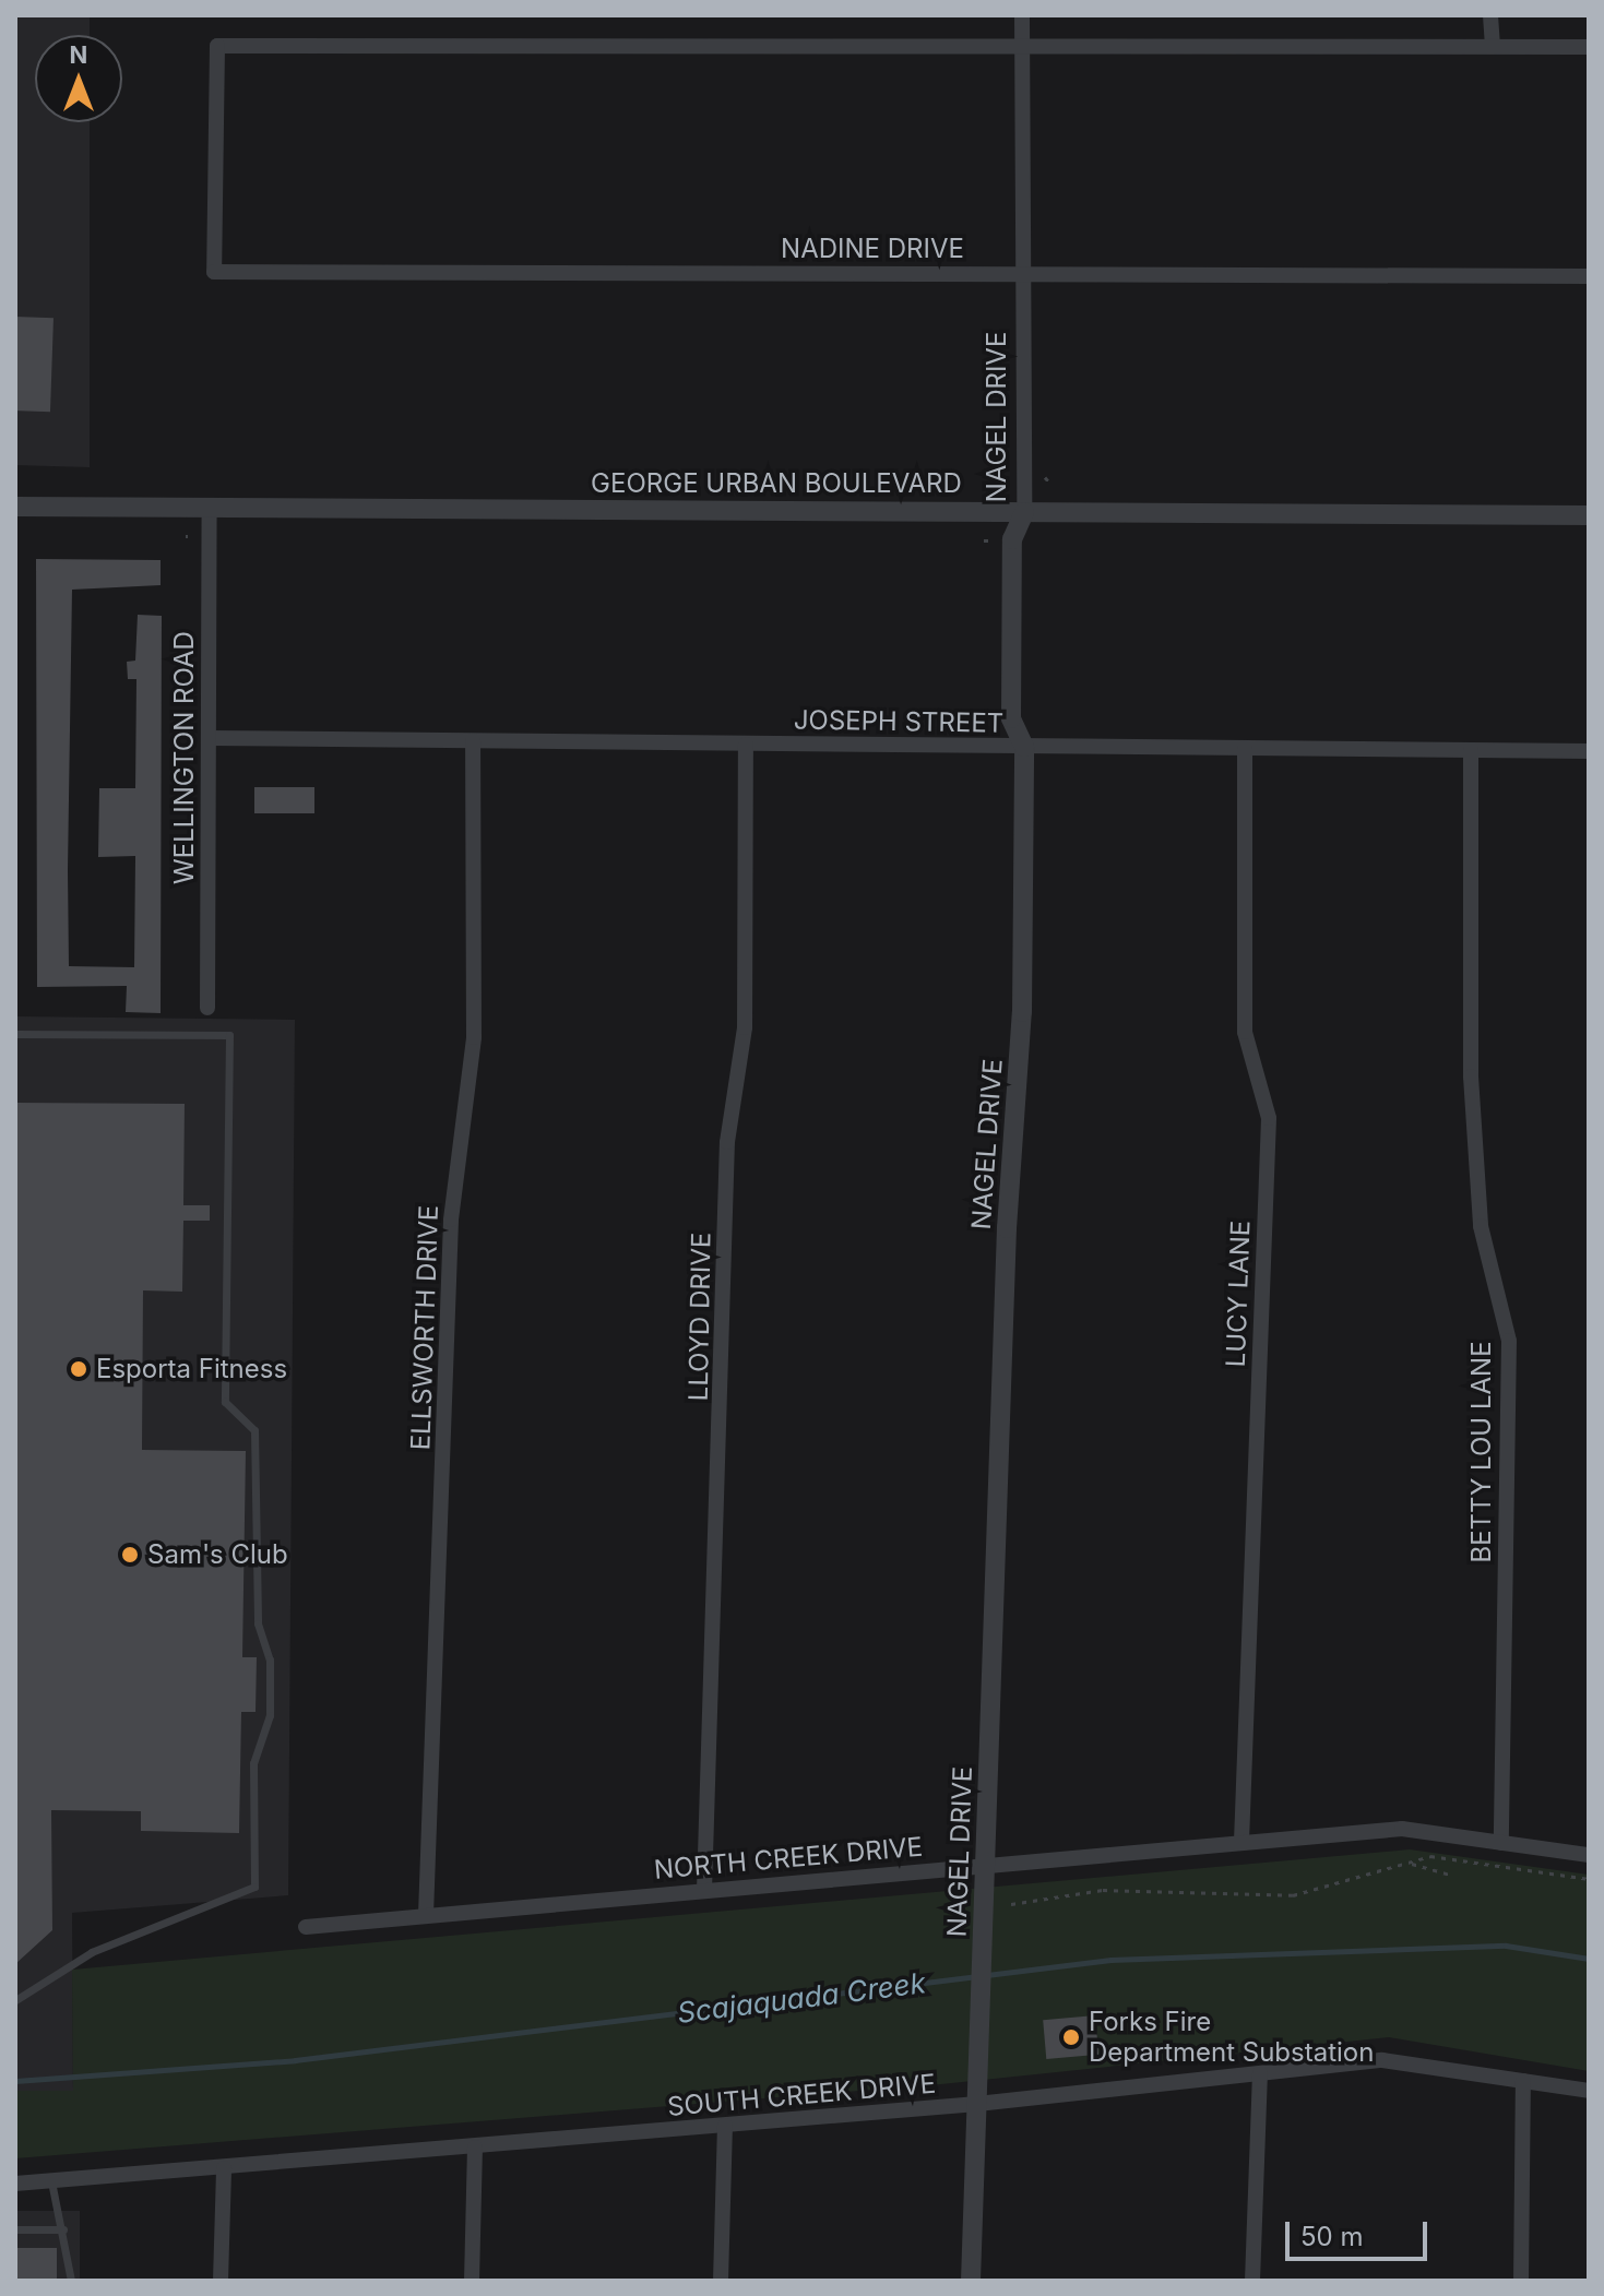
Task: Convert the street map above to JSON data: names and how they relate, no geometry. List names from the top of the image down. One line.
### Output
{"streets":{"street":["NADINE DRIVE","NAGEL DRIVE","GEORGE URBAN BOULEVARD","JOSEPH STREET","WELLINGTON ROAD","LUCY LANE","LLOYD DRIVE","ELLSWORTH DRIVE","BETTY LOU LANE","NORTH CREEK DRIVE","SOUTH CREEK DRIVE"]},"crossings":[["NADINE DRIVE","NAGEL DRIVE"],["NAGEL DRIVE","GEORGE URBAN BOULEVARD"],["NAGEL DRIVE","JOSEPH STREET"],["NAGEL DRIVE","NORTH CREEK DRIVE"],["NAGEL DRIVE","SOUTH CREEK DRIVE"],["GEORGE URBAN BOULEVARD","WELLINGTON ROAD"],["JOSEPH STREET","WELLINGTON ROAD"],["JOSEPH STREET","LUCY LANE"],["JOSEPH STREET","LLOYD DRIVE"],["JOSEPH STREET","ELLSWORTH DRIVE"],["JOSEPH STREET","BETTY LOU LANE"],["LUCY LANE","NORTH CREEK DRIVE"],["LLOYD DRIVE","NORTH CREEK DRIVE"],["ELLSWORTH DRIVE","NORTH CREEK DRIVE"],["BETTY LOU LANE","NORTH CREEK DRIVE"]],"water":["Scajaquada Creek"],"places":["Esporta Fitness","Sam's Club","Forks Fire Department Substation"],"scale_bar":"50 m","north":"top"}
